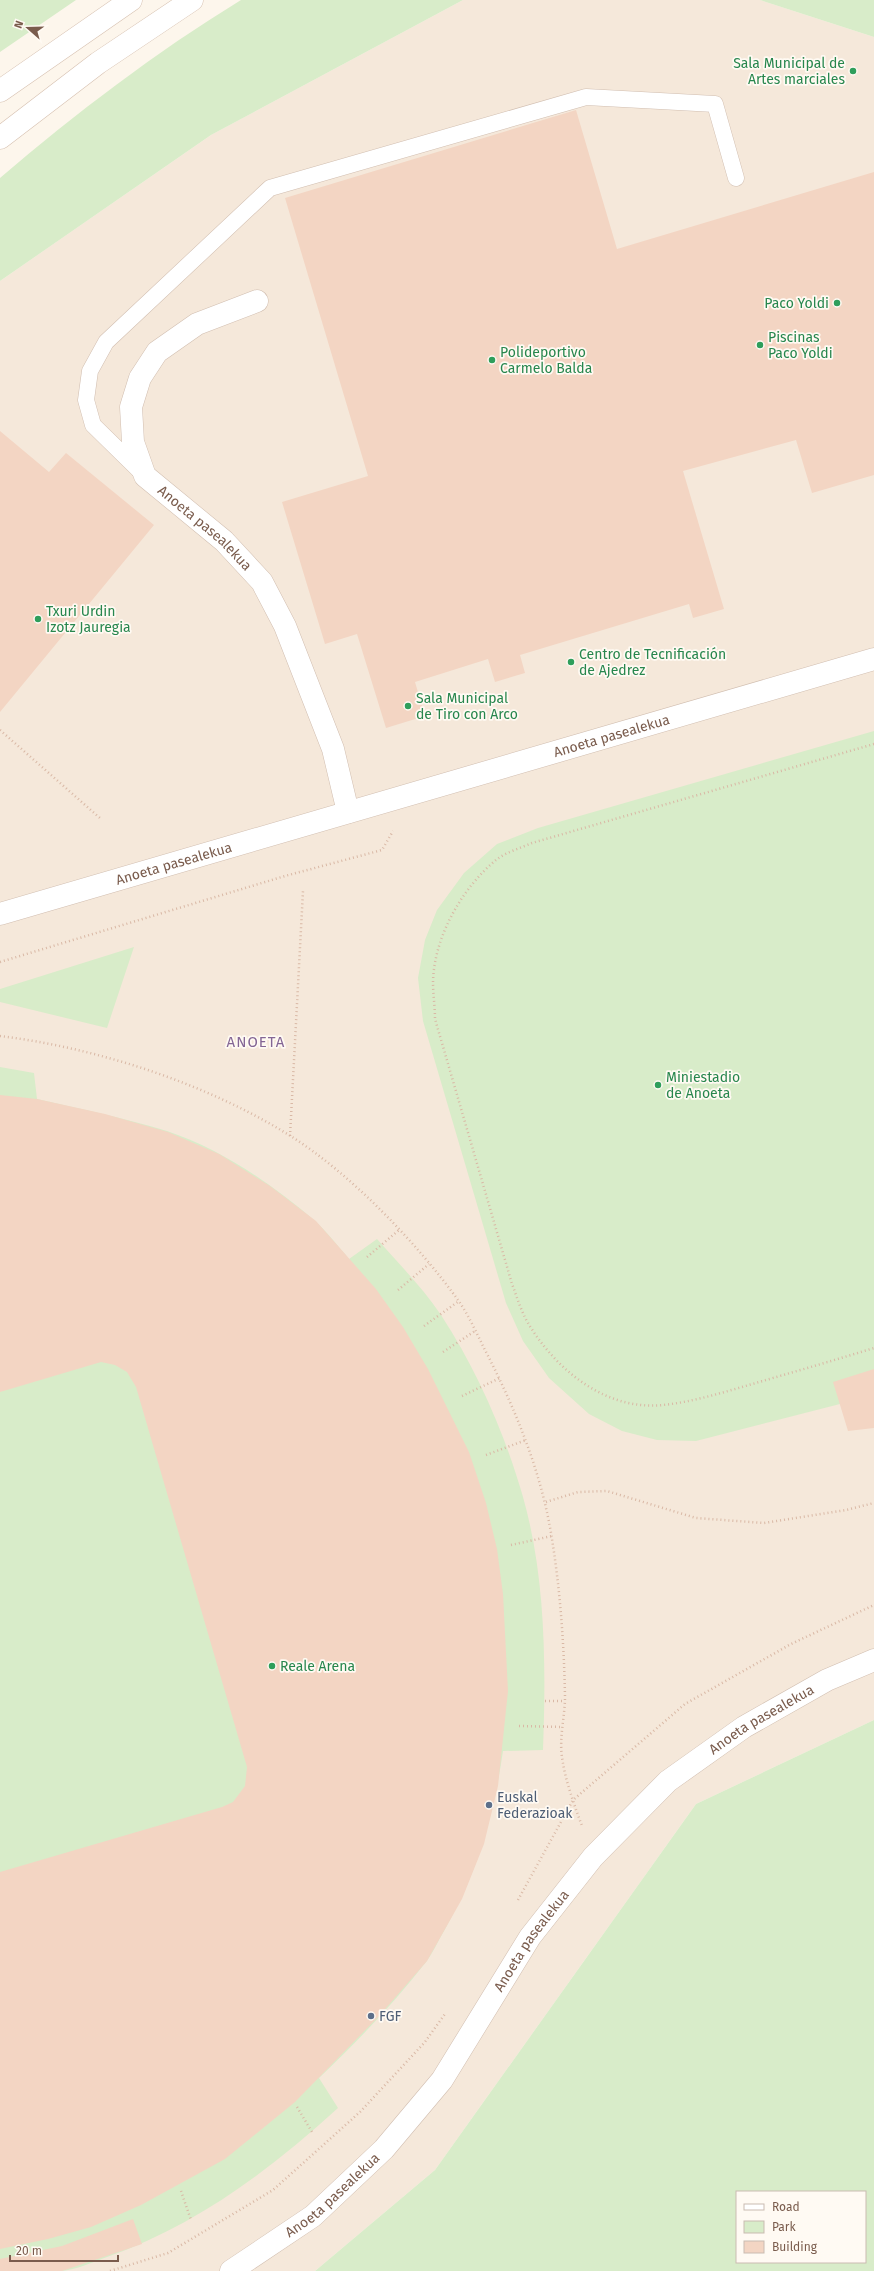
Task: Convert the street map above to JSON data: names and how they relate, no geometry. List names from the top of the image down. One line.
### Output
{"streets":{"street":["Anoeta pasealekua"]},"districts":["ANOETA"],"places":["Sala Municipal de Artes marciales","Paco Yoldi","Piscinas Paco Yoldi","Polideportivo Carmelo Balda","Txuri Urdin Izotz Jauregia","Centro de Tecnificación de Ajedrez","Sala Municipal de Tiro con Arco","Miniestadio de Anoeta","Reale Arena","Euskal Federazioak","FGF"],"legend":["Road","Park","Building"],"scale_bar":"20 m","north":"left"}
